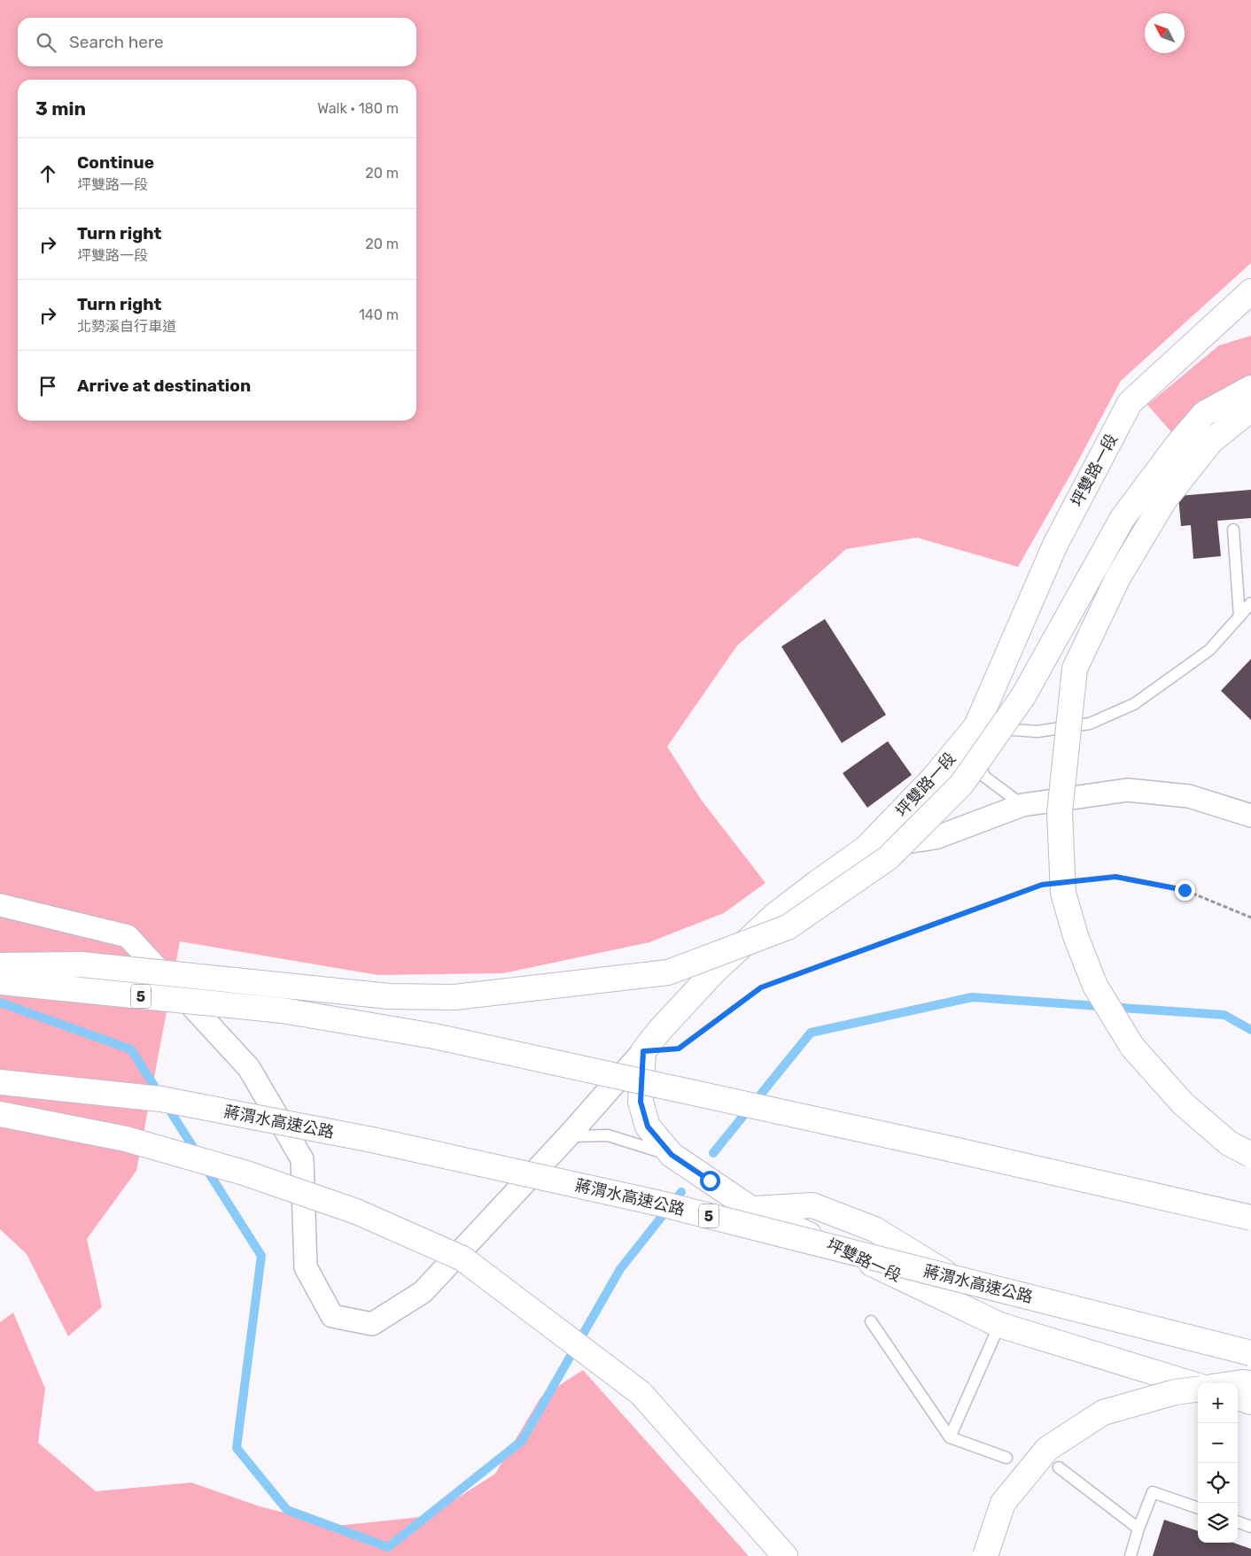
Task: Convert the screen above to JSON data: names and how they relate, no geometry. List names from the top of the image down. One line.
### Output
{"streets":{"main road":["坪雙路一段","5","蔣渭水高速公路"]},"north":"top left","page":{"search":"Search here","heading":["3 min","Walk · 180 m"],"list":[["Continue","坪雙路一段","20 m"],["Turn right","坪雙路一段","20 m"],["Turn right","北勢溪自行車道","140 m"],"Arrive at destination"],"map_buttons":["+","−"]}}
